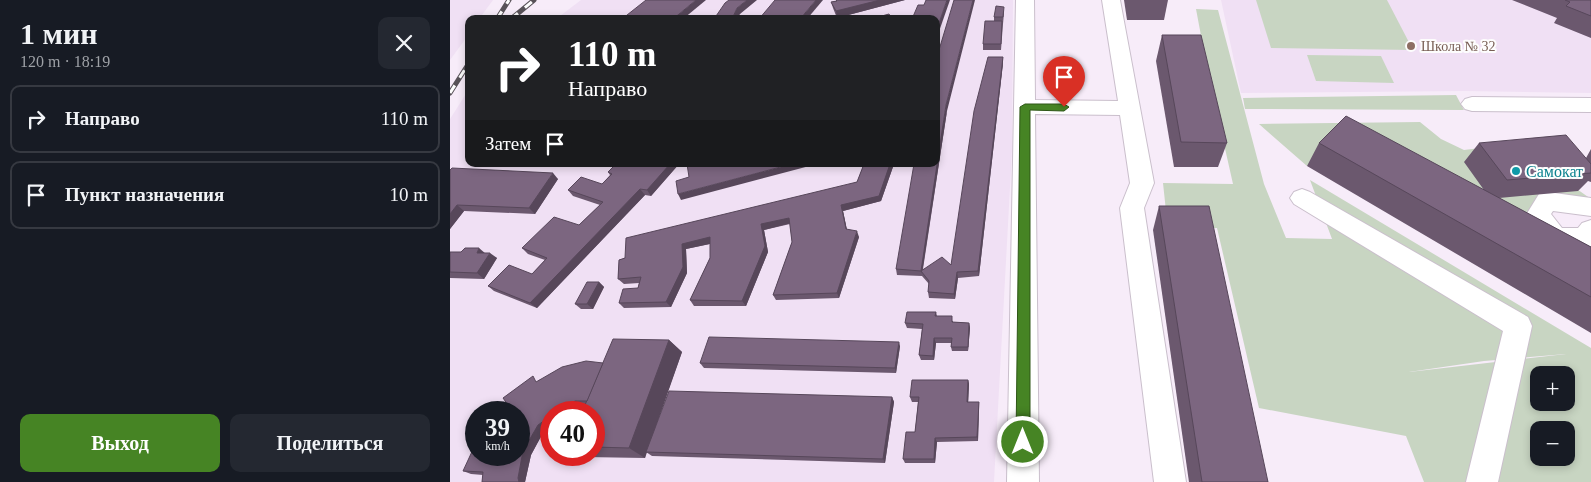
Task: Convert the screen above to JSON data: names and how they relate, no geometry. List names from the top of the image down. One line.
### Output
{"places":["Школа № 32","Самокат"],"page":{"heading":["1 мин","120 m · 18:19"],"turn":["110 m","Направо"],"list":[{"name":"Направо","value":"110 m"},{"name":"Пункт назначения","value":"10 m"}],"then":"Затем","map_buttons":["+","−"],"speed":"39 km/h","limit":"40","buttons":["Выход","Поделиться"]}}
